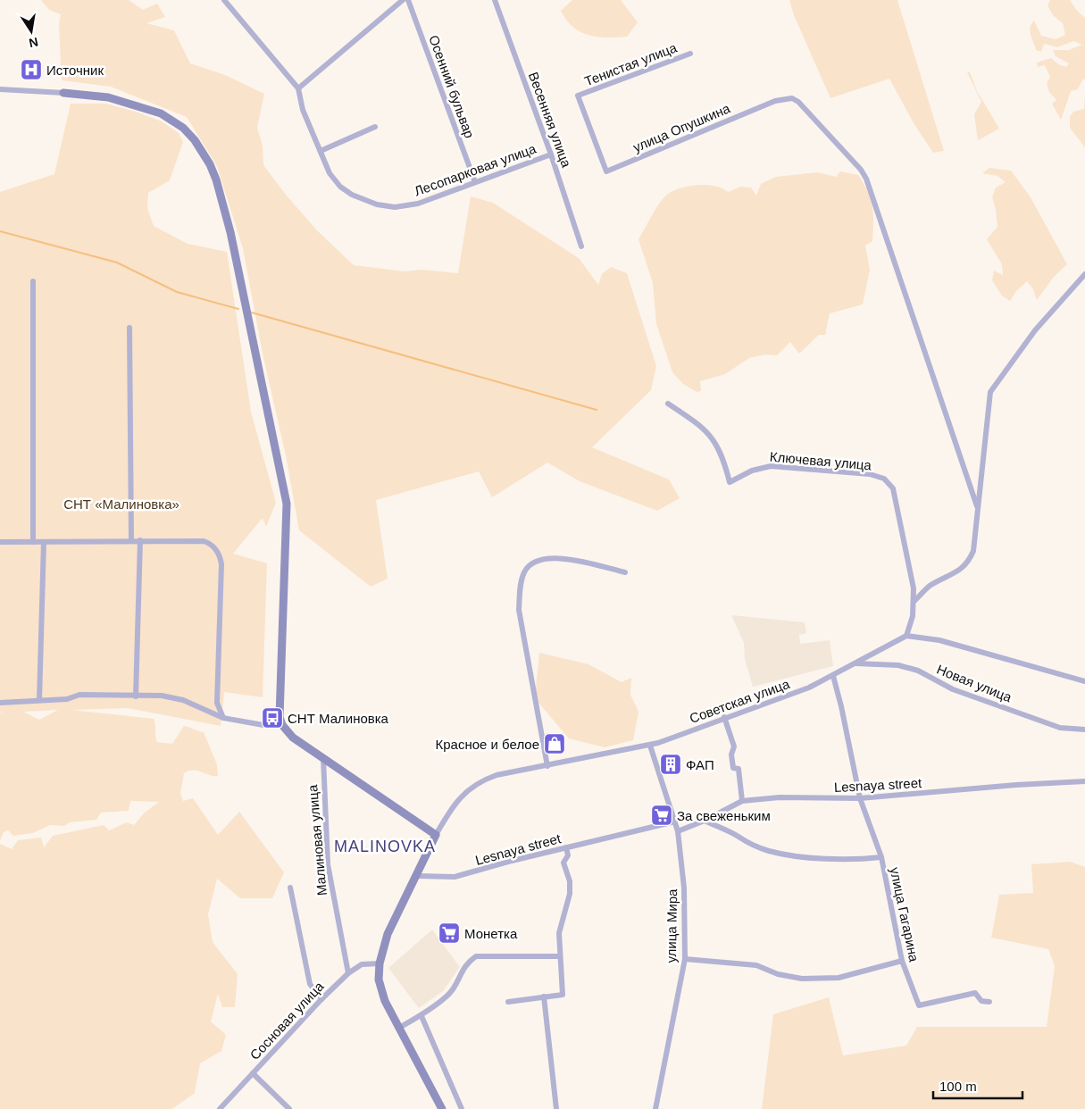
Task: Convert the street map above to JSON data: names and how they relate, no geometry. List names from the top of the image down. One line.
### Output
{"streets":{"street":["Тенистая улица","Осенний бульвар","Весенняя улица","улица Опушкина","Лесопарковая улица","Ключевая улица","Новая улица","Советская улица","Lesnaya street","Малиновая улица","улица Гагарина","улица Мира","Сосновая улица"]},"crossings":[["Тенистая улица","улица Опушкина"],["Осенний бульвар","Лесопарковая улица"],["Весенняя улица","Лесопарковая улица"],["Новая улица","Советская улица"],["Советская улица","улица Гагарина"],["Советская улица","улица Мира"],["Lesnaya street","улица Гагарина"],["Lesnaya street","улица Мира"],["Малиновая улица","Сосновая улица"]],"districts":["MALINOVKA"],"parks":["СНТ «Малиновка»"],"places":{"hospital":["Источник"],"bus stop":["СНТ Малиновка"],"shop":["Красное и белое"],"building":["ФАП"],"supermarket":["За свеженьким","Монетка"]},"scale_bar":"100 m","north":"bottom"}
